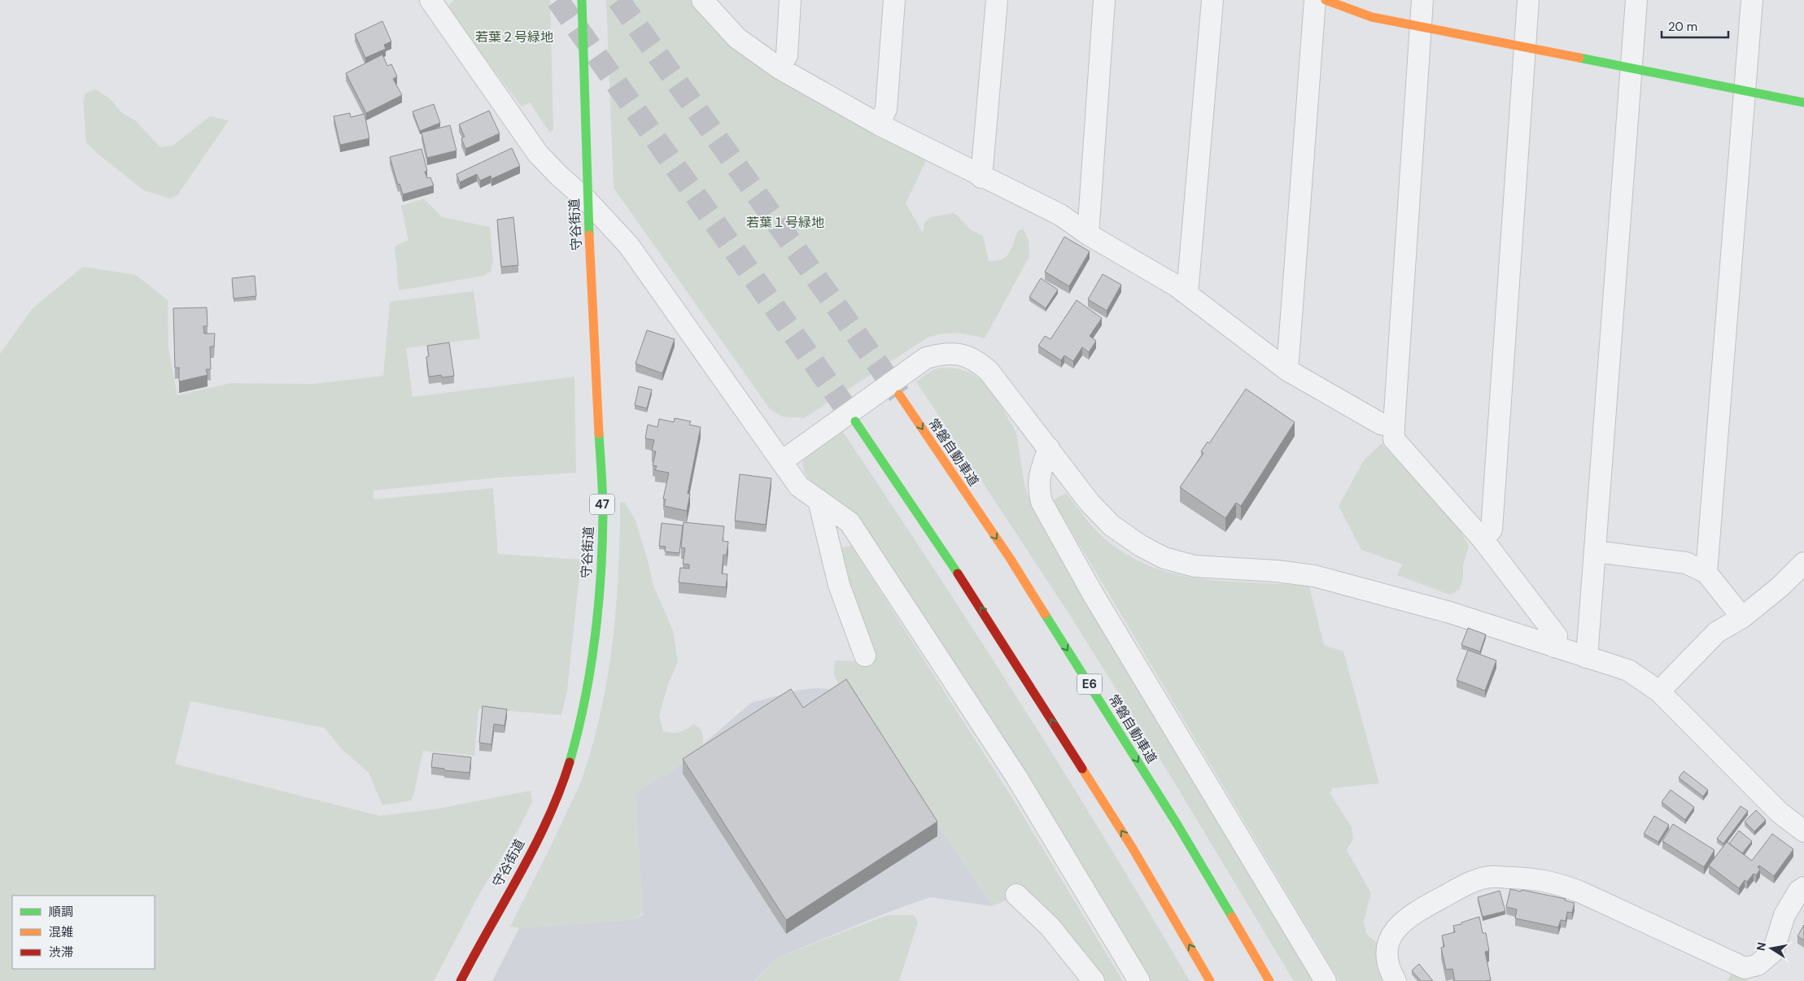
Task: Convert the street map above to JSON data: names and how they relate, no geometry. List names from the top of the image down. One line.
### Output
{"streets":{"main road":["守谷街道","常磐自動車道","47","E6"]},"parks":["若葉２号緑地","若葉１号緑地"],"legend":["順調","混雑","渋滞"],"scale_bar":"20 m","north":"left"}
